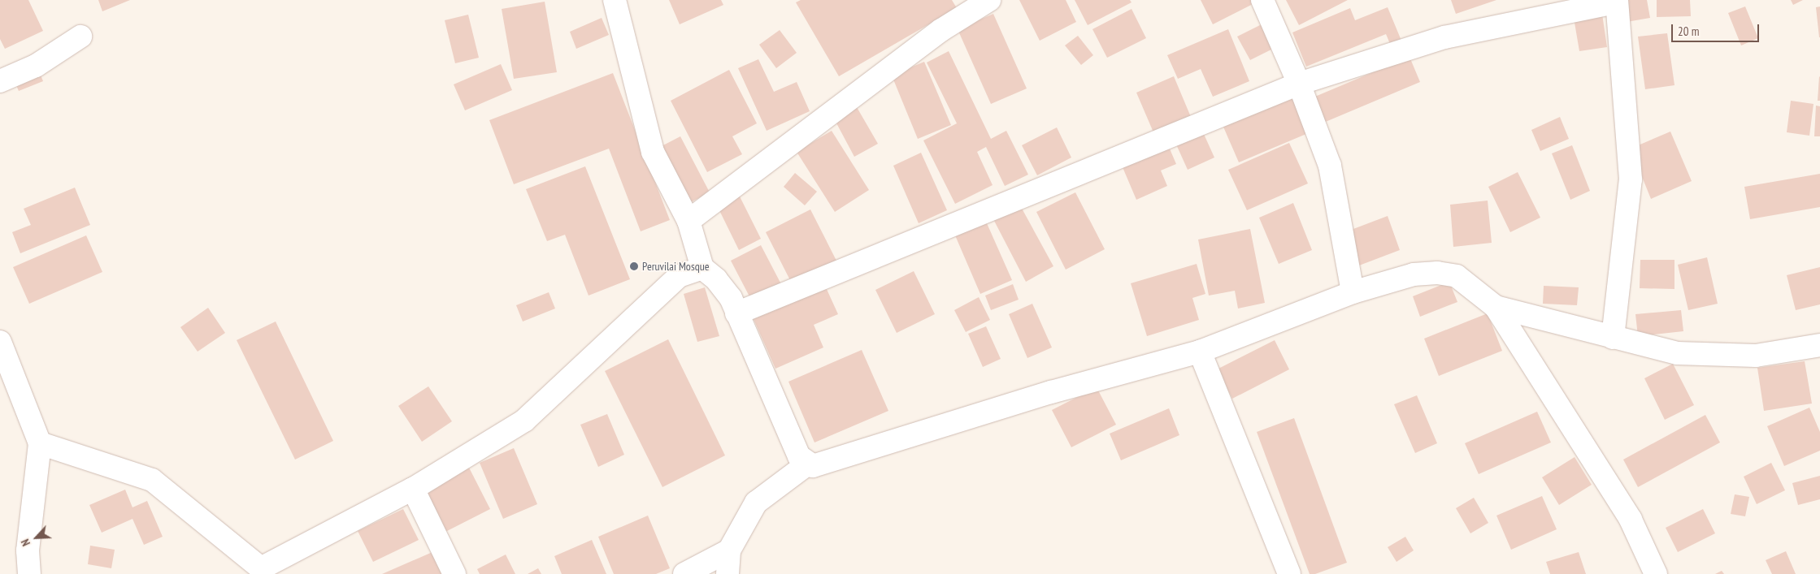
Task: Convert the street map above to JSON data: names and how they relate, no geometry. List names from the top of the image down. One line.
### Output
{"places":["Peruvilai Mosque"],"scale_bar":"20 m","north":"bottom left"}
